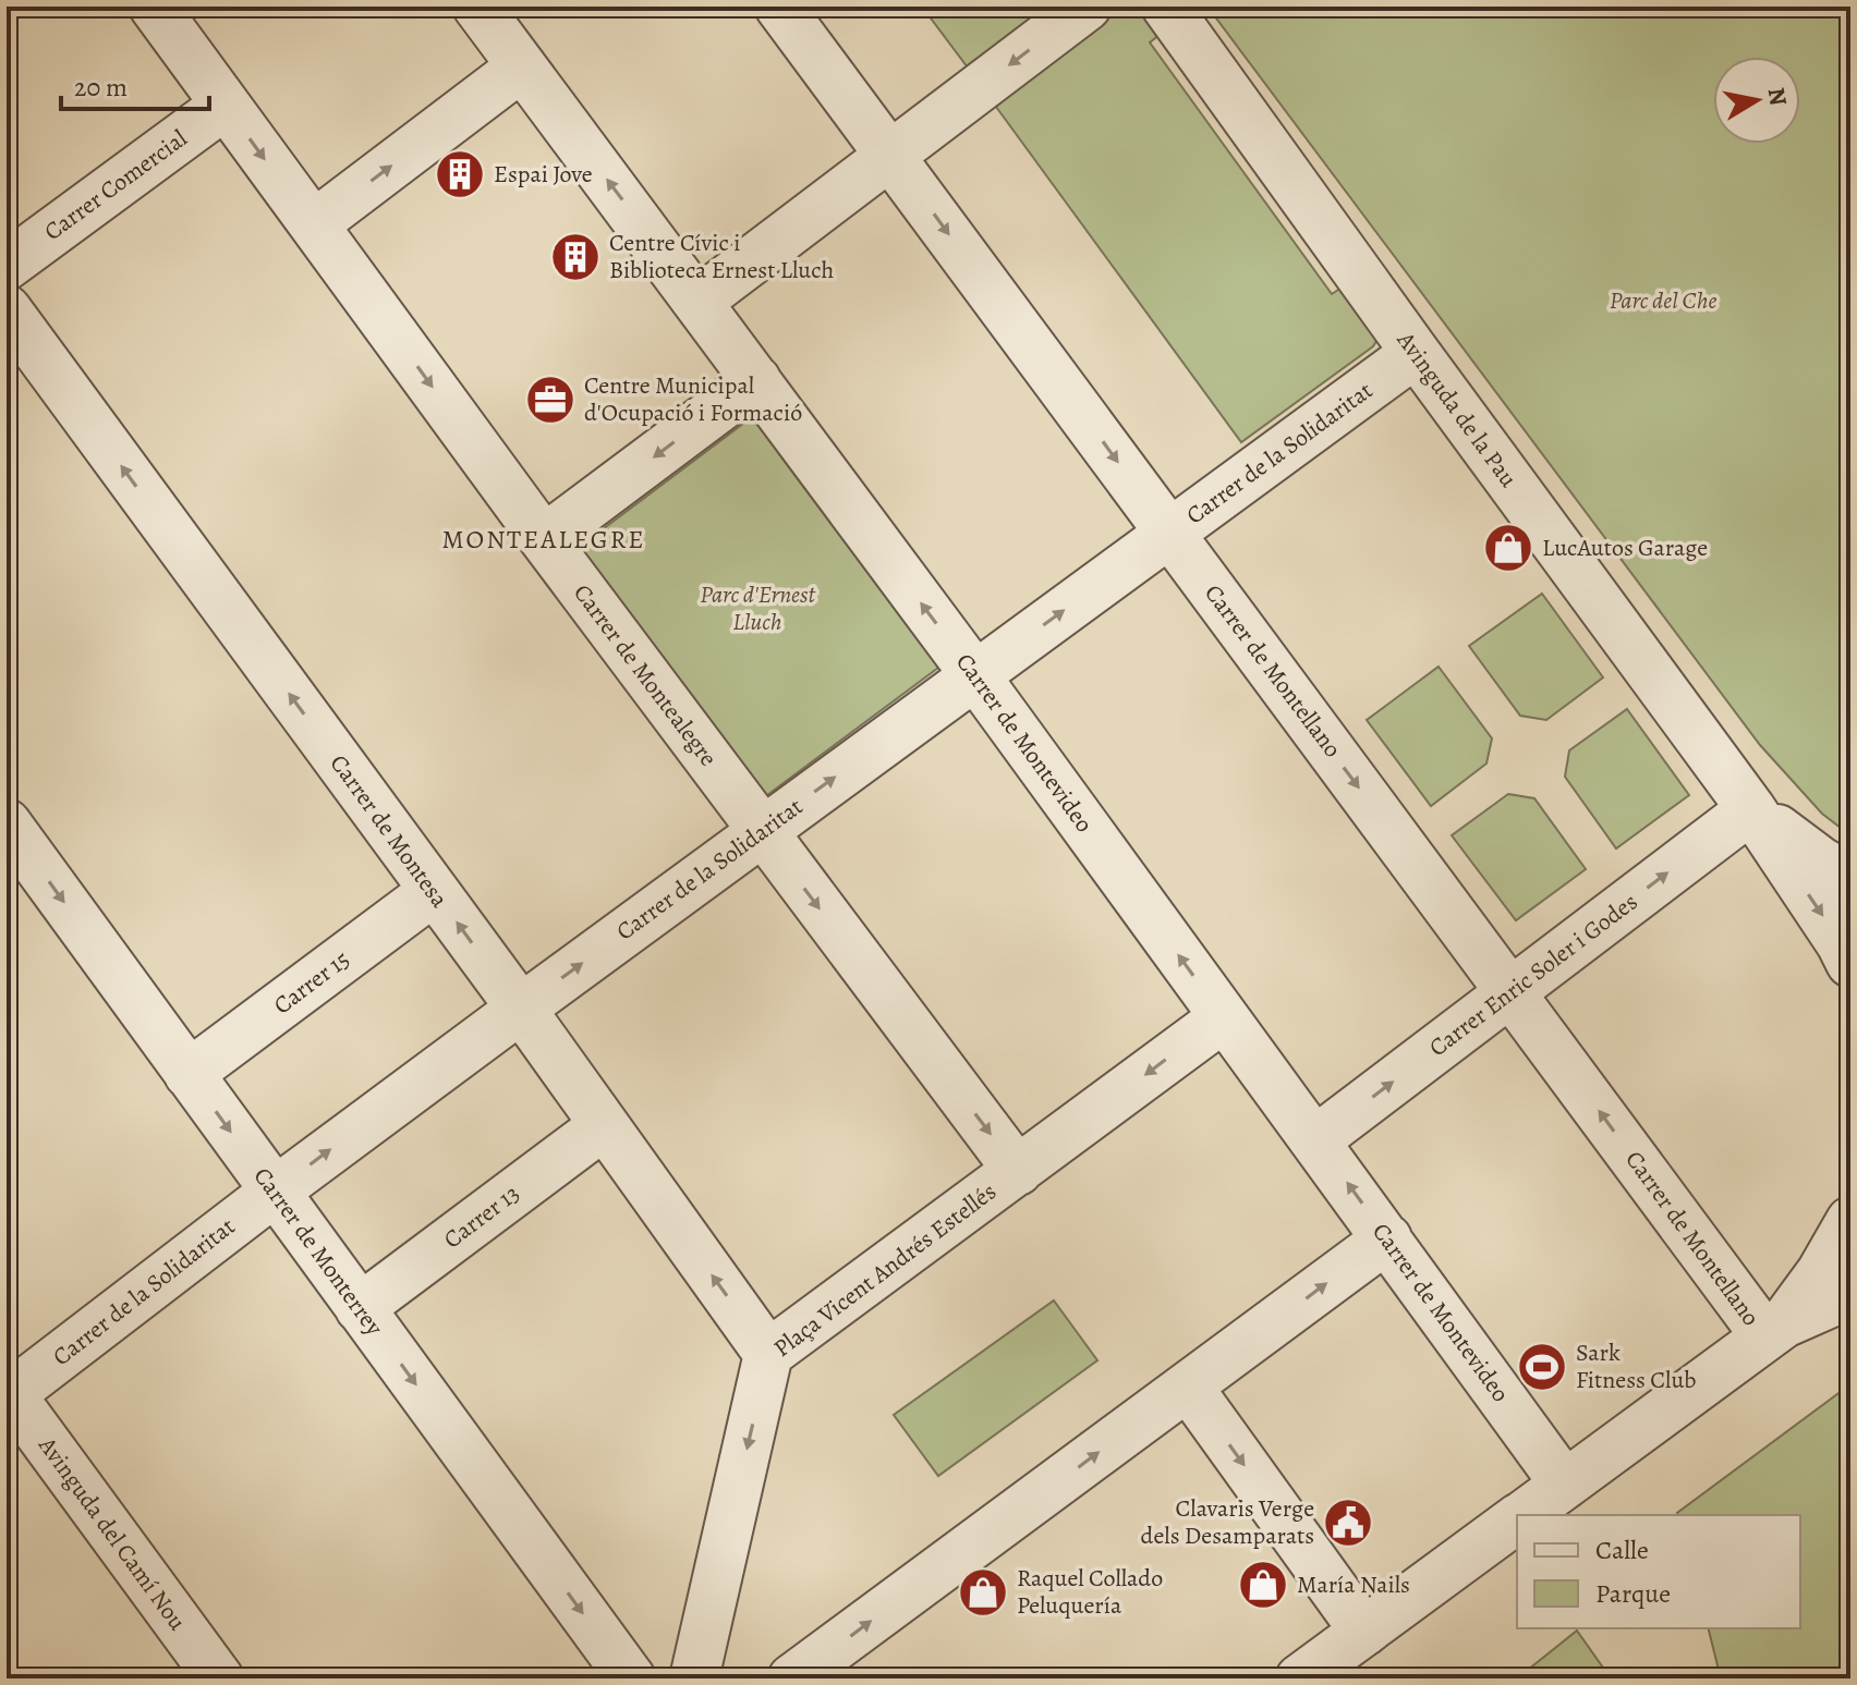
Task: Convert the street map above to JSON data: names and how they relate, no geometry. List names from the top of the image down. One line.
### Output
{"streets":{"street":["Carrer Comercial","Avinguda de la Pau","Carrer de la Solidaritat","Carrer de Montellano","Carrer de Montealegre","Carrer de Montevideo","Carrer de Montesa","Carrer Enric Soler i Godes","Carrer 15","Carrer 13","Carrer de Monterrey","Plaça Vicent Andrés Estellés","Avinguda del Camí Nou"]},"crossings":[["Carrer Comercial","Carrer de Montealegre"],["Avinguda de la Pau","Carrer de la Solidaritat"],["Avinguda de la Pau","Carrer Enric Soler i Godes"],["Carrer de la Solidaritat","Carrer de Montellano"],["Carrer de la Solidaritat","Carrer de Montealegre"],["Carrer de la Solidaritat","Carrer de Montevideo"],["Carrer de la Solidaritat","Carrer de Montesa"],["Carrer de la Solidaritat","Carrer de Monterrey"],["Carrer de la Solidaritat","Avinguda del Camí Nou"],["Carrer de Montellano","Carrer Enric Soler i Godes"],["Carrer de Montealegre","Plaça Vicent Andrés Estellés"],["Carrer de Montevideo","Carrer Enric Soler i Godes"],["Carrer de Montevideo","Plaça Vicent Andrés Estellés"],["Carrer de Montesa","Carrer 15"],["Carrer de Montesa","Carrer 13"],["Carrer de Montesa","Plaça Vicent Andrés Estellés"],["Carrer 15","Carrer de Monterrey"],["Carrer 13","Carrer de Monterrey"]],"one_way":["Carrer de la Solidaritat","Carrer de Montealegre","Carrer de Montevideo","Carrer de Montesa","Carrer de Monterrey"],"districts":["MONTEALEGRE"],"parks":["Parc del Che","Parc d'Ernest Lluch"],"places":{"building":["Espai Jove","Centre Cívic i Biblioteca Ernest Lluch"],"office":["Centre Municipal d'Ocupació i Formació"],"shop":["LucAutos Garage","María Nails","Raquel Collado Peluquería"],"sports":["Sark Fitness Club"],"public building":["Clavaris Verge dels Desamparats"]},"legend":["Calle","Parque"],"scale_bar":"20 m","north":"right"}
